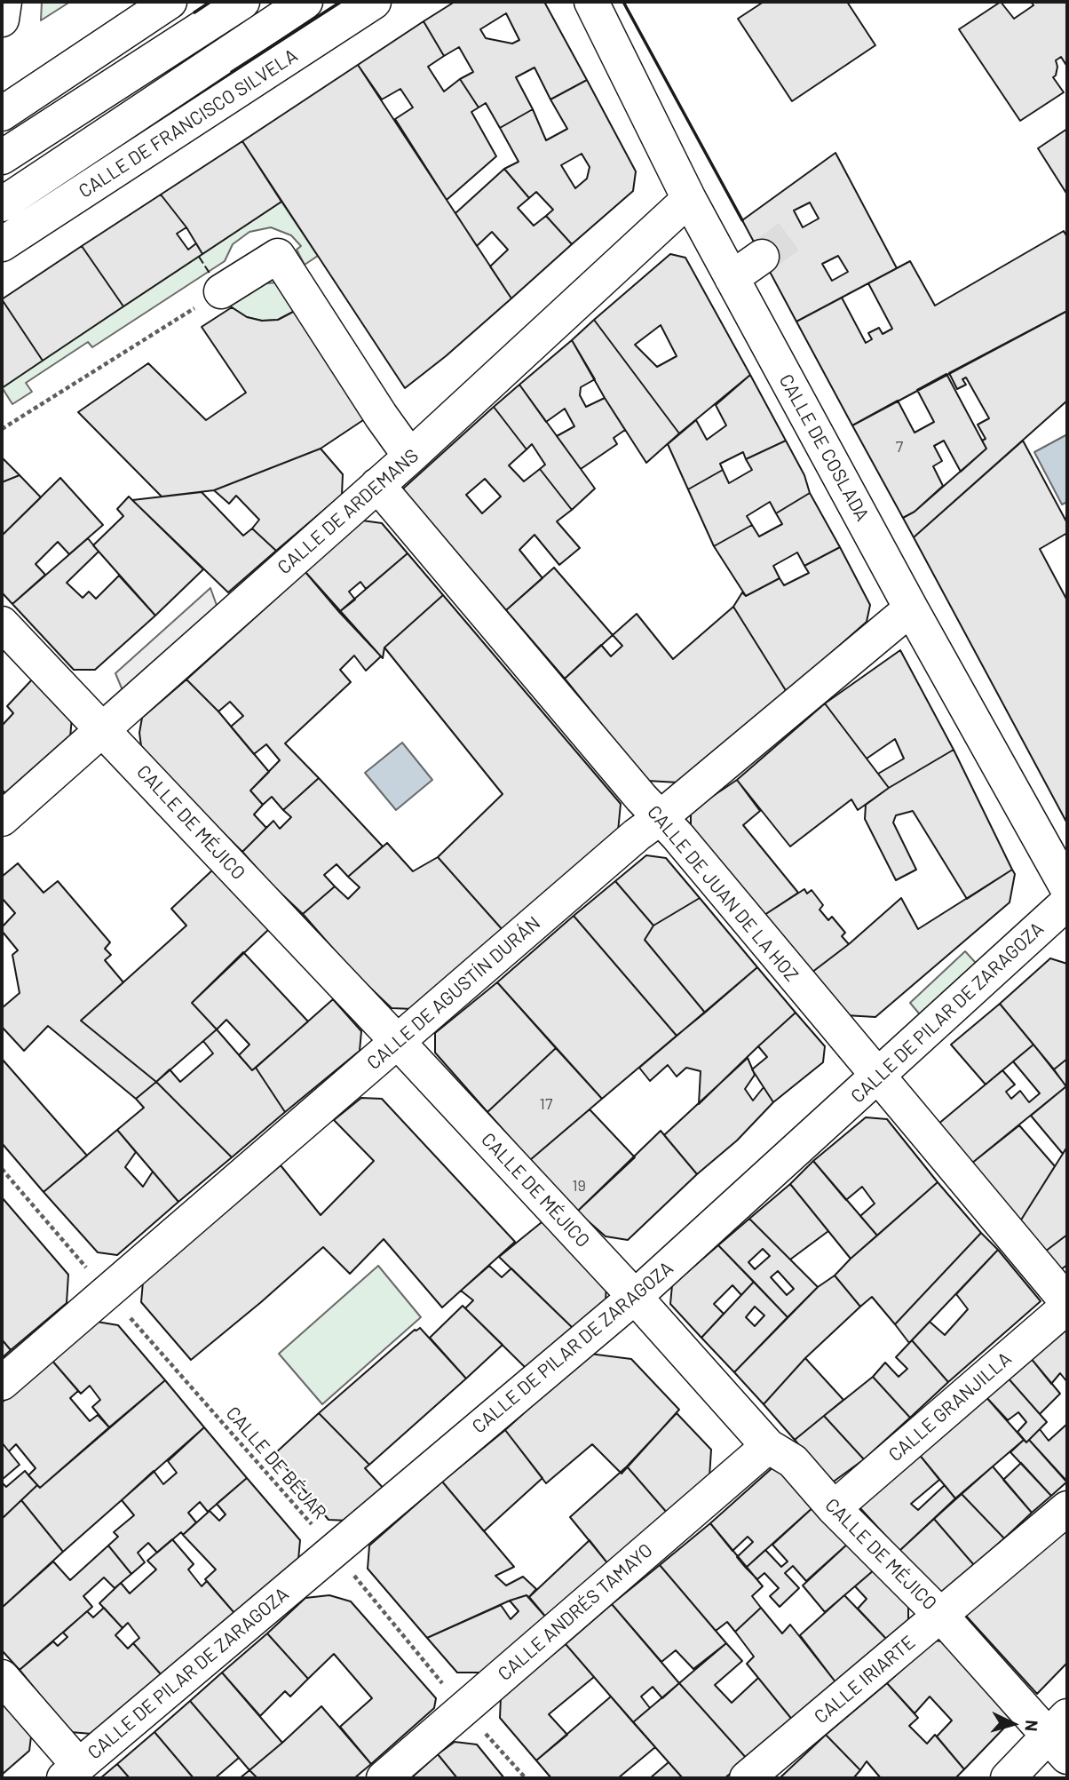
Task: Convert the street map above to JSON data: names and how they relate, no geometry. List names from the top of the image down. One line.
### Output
{"streets":{"street":["CALLE DE FRANCISCO SILVELA","CALLE DE COSLADA","CALLE DE ARDEMANS","CALLE DE MÉJICO","CALLE DE JUAN DE LA HOZ","CALLE DE AGUSTÍN DURÁN","CALLE DE PILAR DE ZARAGOZA","CALLE GRANJILLA","CALLE ANDRÉS TAMAYO","CALLE IRIARTE"],"path":["CALLE DE BÉJAR"]},"crossings":[["CALLE DE COSLADA","CALLE DE ARDEMANS"],["CALLE DE COSLADA","CALLE DE AGUSTÍN DURÁN"],["CALLE DE ARDEMANS","CALLE DE MÉJICO"],["CALLE DE ARDEMANS","CALLE DE JUAN DE LA HOZ"],["CALLE DE MÉJICO","CALLE DE AGUSTÍN DURÁN"],["CALLE DE MÉJICO","CALLE DE PILAR DE ZARAGOZA"],["CALLE DE MÉJICO","CALLE GRANJILLA"],["CALLE DE MÉJICO","CALLE ANDRÉS TAMAYO"],["CALLE DE MÉJICO","CALLE IRIARTE"],["CALLE DE JUAN DE LA HOZ","CALLE DE AGUSTÍN DURÁN"],["CALLE DE JUAN DE LA HOZ","CALLE DE PILAR DE ZARAGOZA"],["CALLE DE JUAN DE LA HOZ","CALLE GRANJILLA"],["CALLE DE AGUSTÍN DURÁN","CALLE DE BÉJAR"],["CALLE DE PILAR DE ZARAGOZA","CALLE DE BÉJAR"],["CALLE DE BÉJAR","CALLE ANDRÉS TAMAYO"]],"house_numbers":["7","17","19"],"north":"right"}
